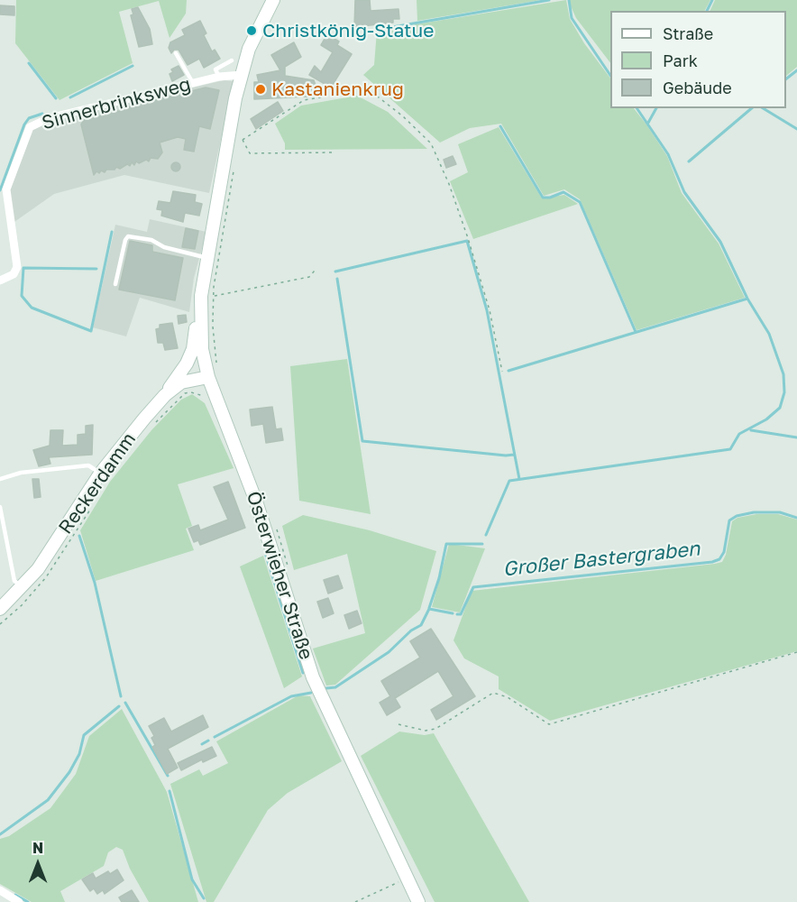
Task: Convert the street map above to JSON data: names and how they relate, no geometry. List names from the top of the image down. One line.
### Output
{"streets":{"street":["Sinnerbrinksweg","Reckerdamm","Österwieher Straße"]},"crossings":[["Sinnerbrinksweg","Österwieher Straße"],["Reckerdamm","Österwieher Straße"]],"water":["Großer Bastergraben"],"places":["Christkönig-Statue","Kastanienkrug"],"legend":["Straße","Park","Gebäude"],"north":"top"}
